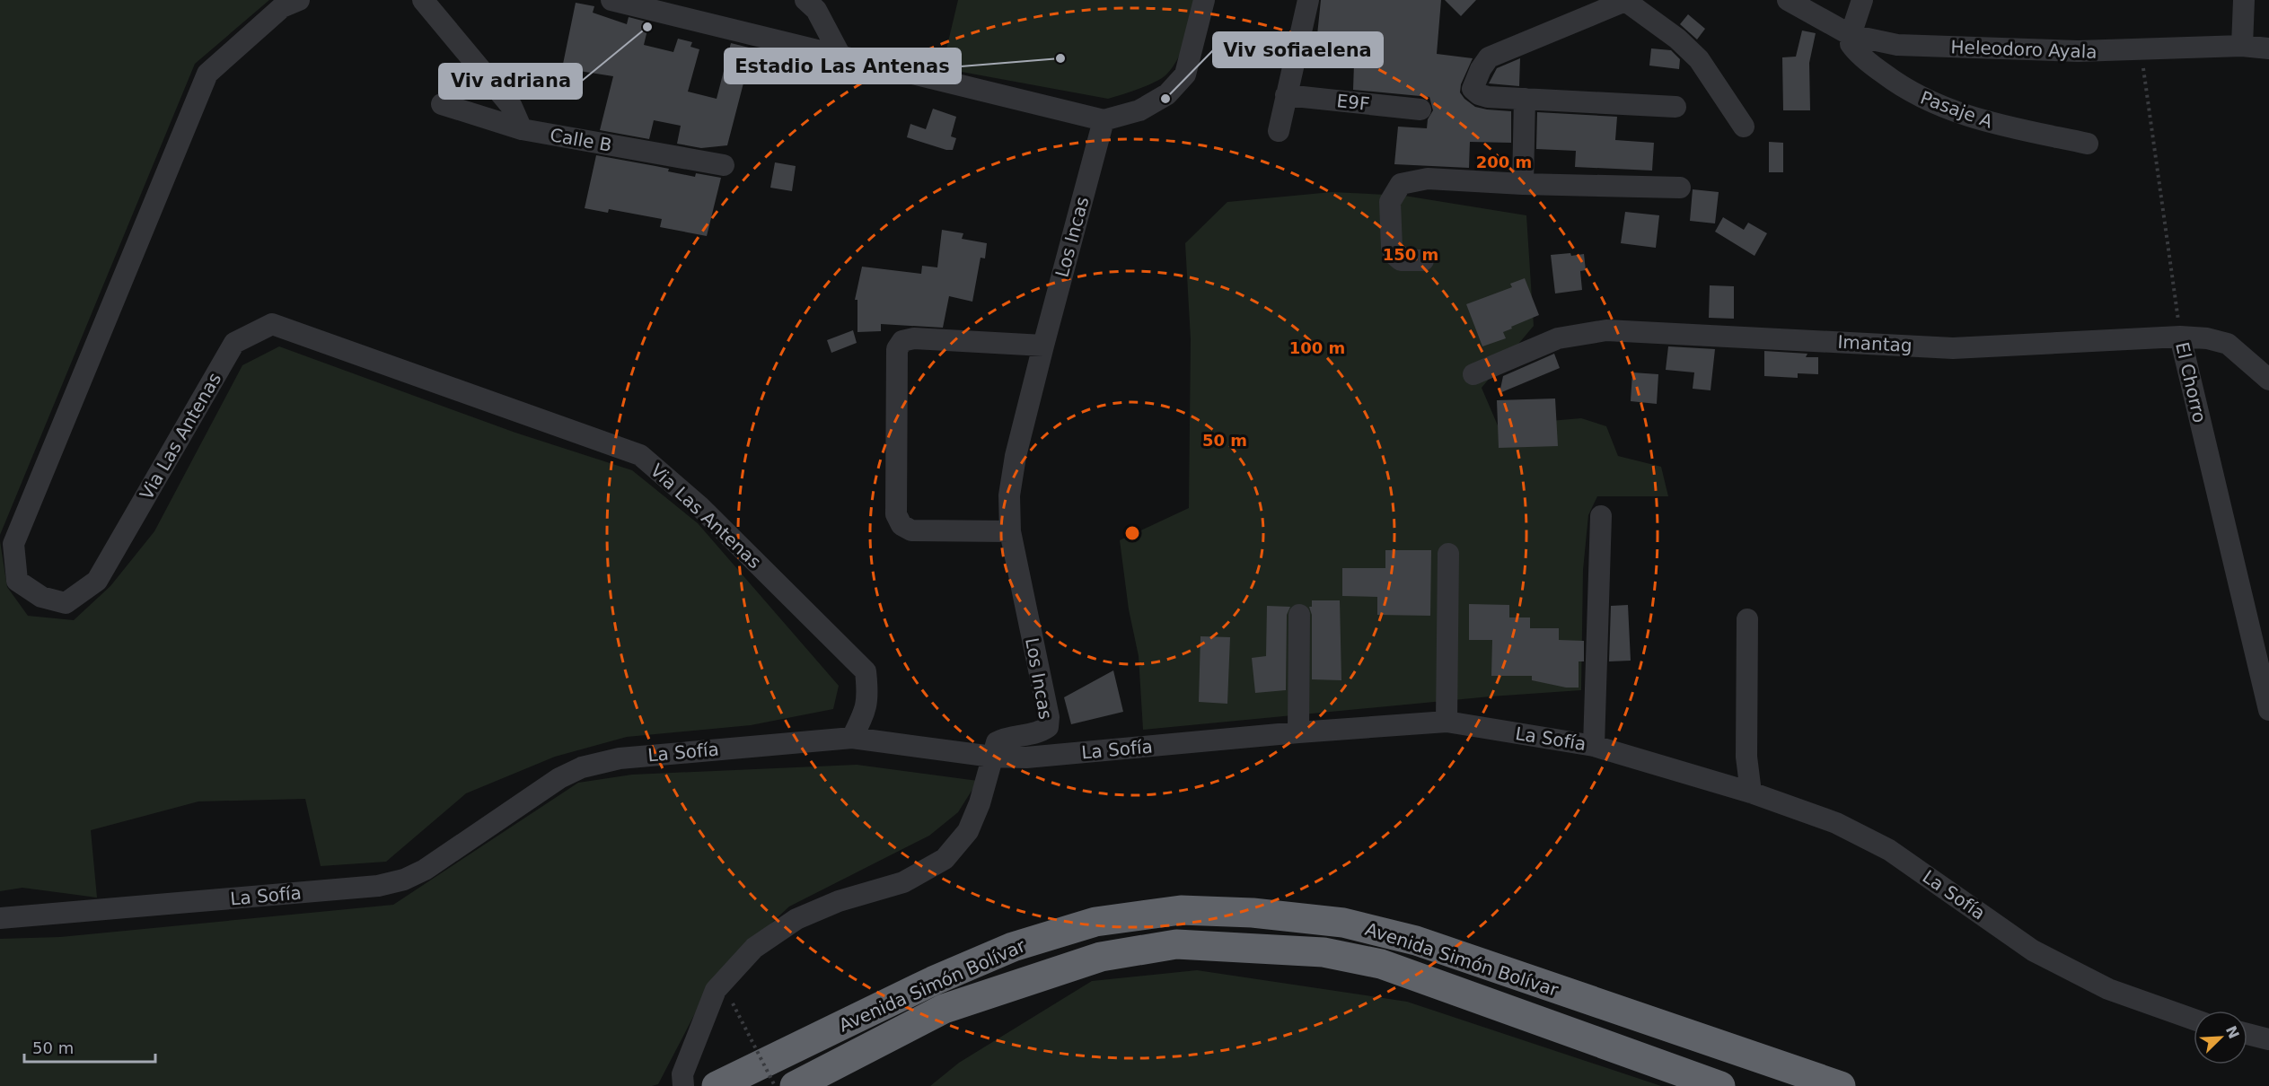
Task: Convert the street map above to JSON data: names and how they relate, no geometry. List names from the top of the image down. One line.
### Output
{"streets":{"highway":["Avenida Simón Bolívar"],"street":["Heleodoro Ayala","E9F","Pasaje A","Calle B","Los Incas","Imantag","El Chorro","Via Las Antenas","La Sofía"]},"crossings":[["Heleodoro Ayala","Pasaje A"],["Heleodoro Ayala","El Chorro"],["Los Incas","La Sofía"],["Imantag","El Chorro"],["Via Las Antenas","La Sofía"]],"places":["Viv adriana","Estadio Las Antenas","Viv sofiaelena"],"scale_bar":"50 m","north":"top right","rings":["200 m","150 m","100 m","50 m"]}
